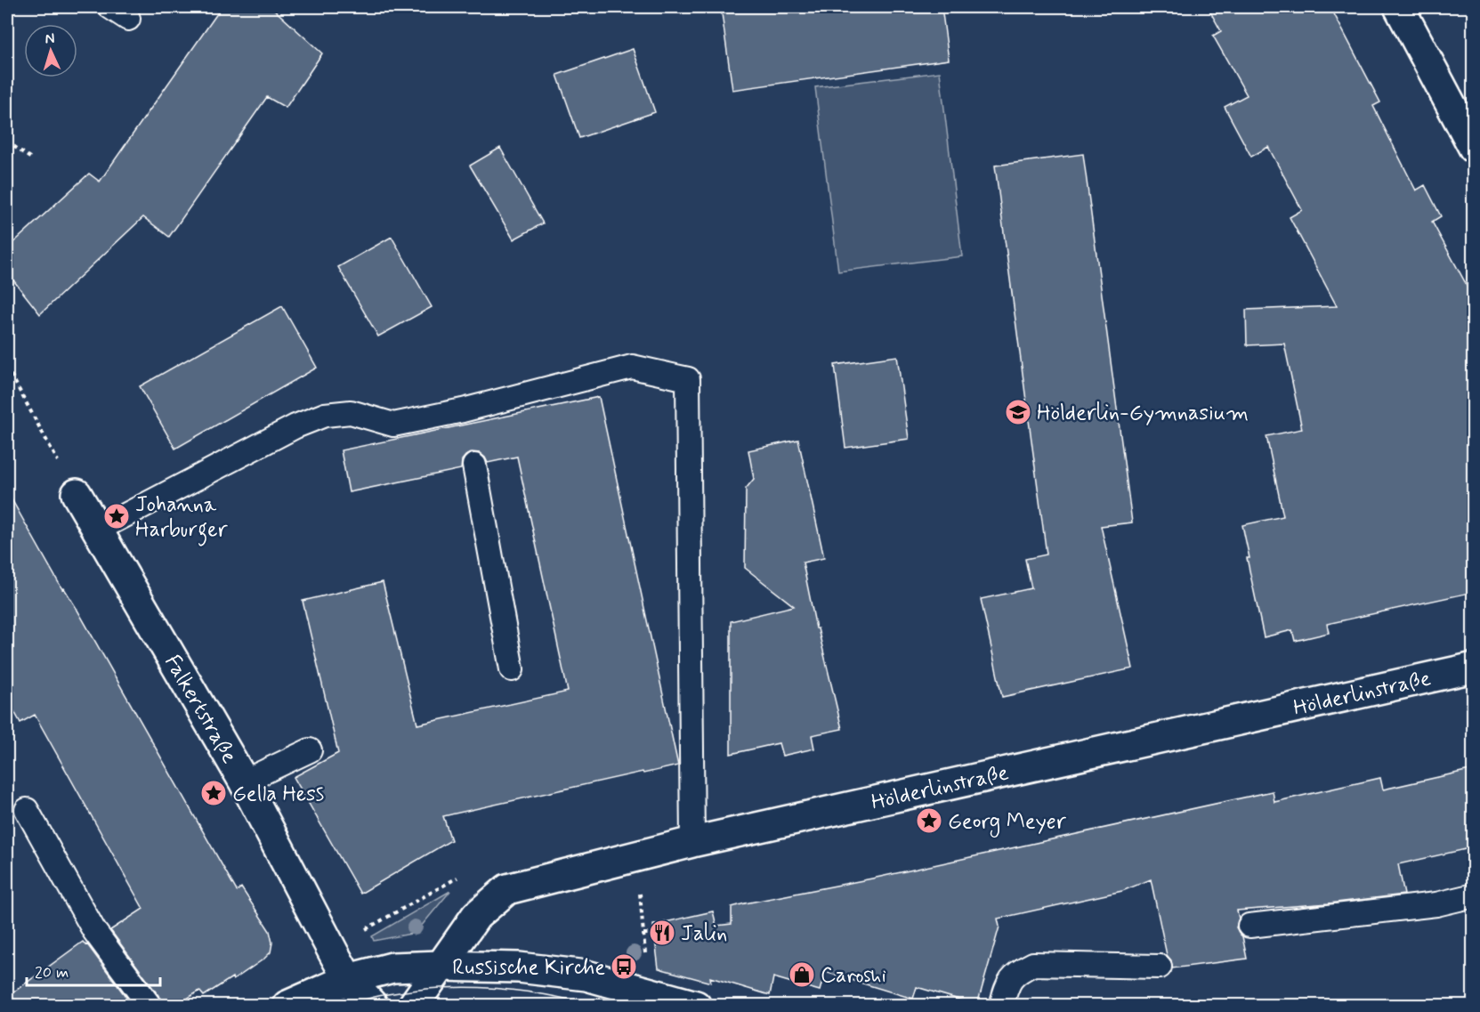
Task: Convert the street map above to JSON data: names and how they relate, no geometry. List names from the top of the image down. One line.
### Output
{"streets":{"street":["Hölderlinstraße","Falkertstraße"]},"places":{"school or university":["Hölderlin-Gymnasium"],"place":["Johanna Harburger","Gella Hess","Georg Meyer"],"restaurant":["Jalin"],"bus stop":["Russische Kirche"],"shop":["Caroshi"]},"scale_bar":"20 m","north":"top"}
